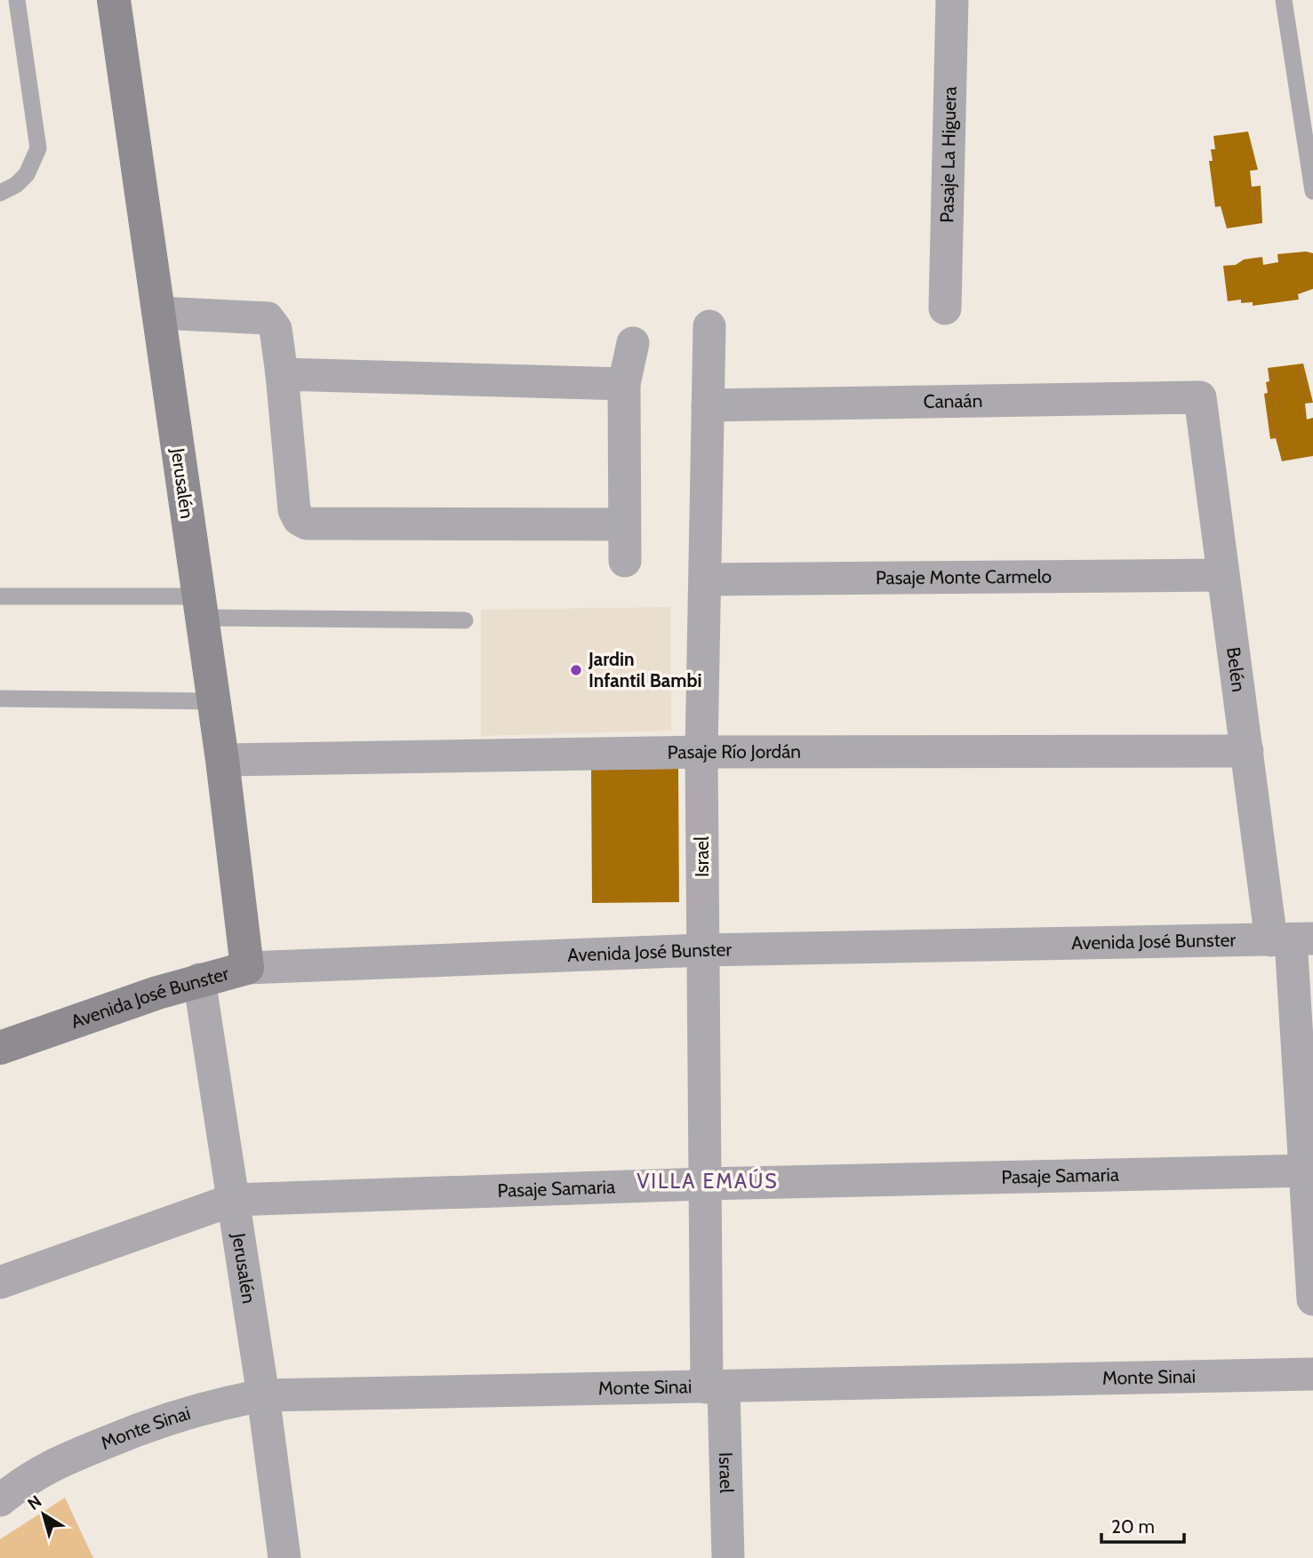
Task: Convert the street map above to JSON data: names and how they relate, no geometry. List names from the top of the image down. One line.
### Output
{"streets":{"street":["Pasaje La Higuera","Canaán","Jerusalén","Pasaje Monte Carmelo","Belén","Pasaje Río Jordán","Israel","Avenida José Bunster","Pasaje Samaria","Monte Sinai"]},"crossings":[["Canaán","Belén"],["Canaán","Israel"],["Jerusalén","Pasaje Río Jordán"],["Jerusalén","Avenida José Bunster"],["Jerusalén","Pasaje Samaria"],["Jerusalén","Monte Sinai"],["Pasaje Monte Carmelo","Belén"],["Pasaje Monte Carmelo","Israel"],["Belén","Pasaje Río Jordán"],["Belén","Avenida José Bunster"],["Belén","Pasaje Samaria"],["Pasaje Río Jordán","Israel"],["Israel","Avenida José Bunster"],["Israel","Pasaje Samaria"],["Israel","Monte Sinai"]],"districts":["VILLA EMAÚS"],"places":["Jardin Infantil Bambi"],"scale_bar":"20 m","north":"top left"}
